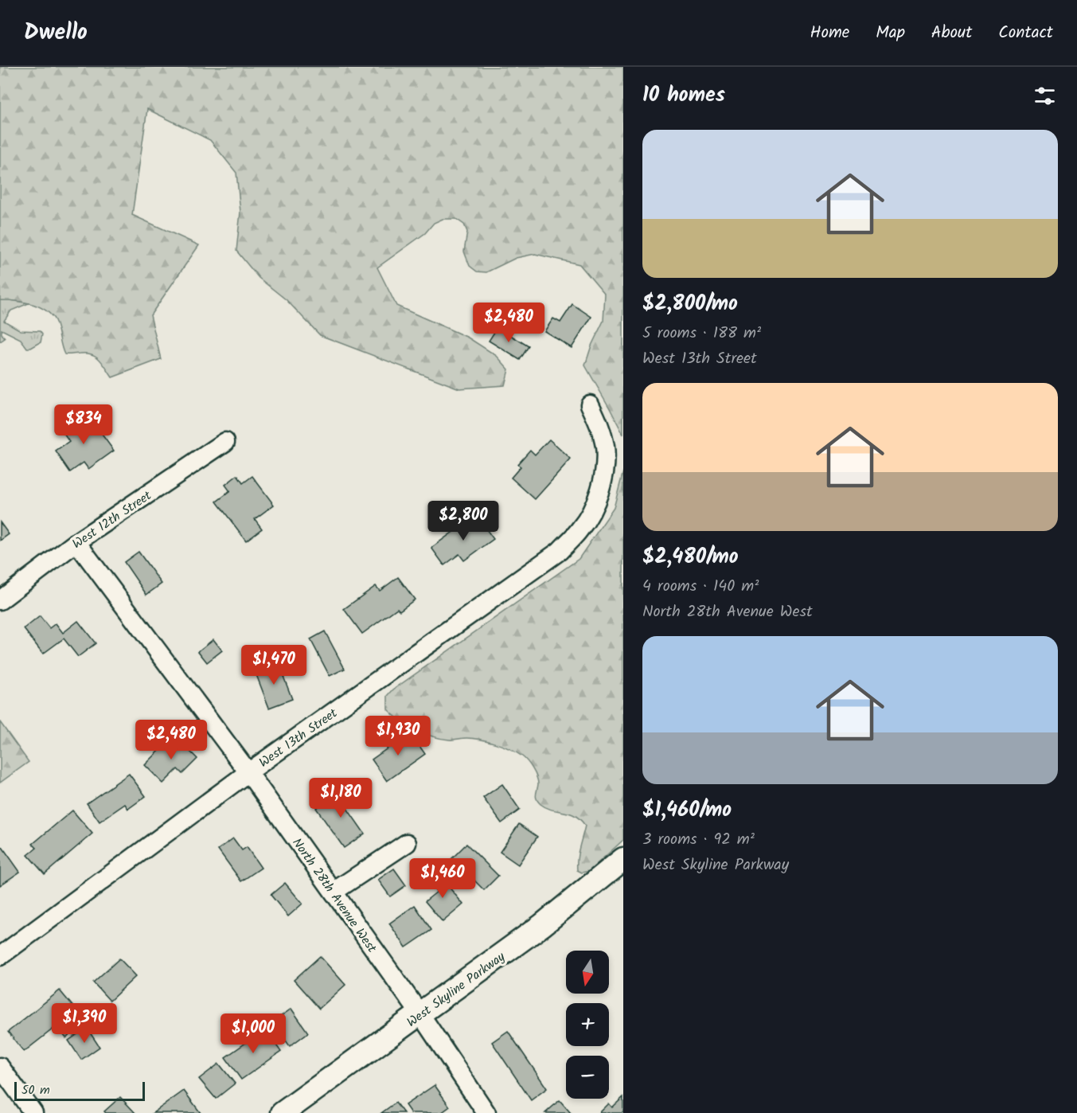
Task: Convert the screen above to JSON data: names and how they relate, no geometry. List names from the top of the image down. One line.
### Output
{"streets":{"street":["West 12th Street","West 13th Street","North 28th Avenue West","West Skyline Parkway"]},"crossings":[["West 12th Street","North 28th Avenue West"],["West 13th Street","North 28th Avenue West"],["North 28th Avenue West","West Skyline Parkway"]],"scale_bar":"50 m","north":"bottom","page":{"header":"Dwello","nav":["Home","Map","About","Contact"],"heading":"10 homes","list":[{"name":"$2,800/mo","note":"5 rooms · 188 m² · West 13th Street"},{"name":"$2,480/mo","note":"4 rooms · 140 m² · North 28th Avenue West"},{"name":"$1,460/mo","note":"3 rooms · 92 m² · West Skyline Parkway"}],"price":["$2,480","$834","$2,800","$1,470","$1,930","$2,480","$1,180","$1,460","$1,390","$1,000"],"map_buttons":["+","−"],"scale":"50 m"}}
